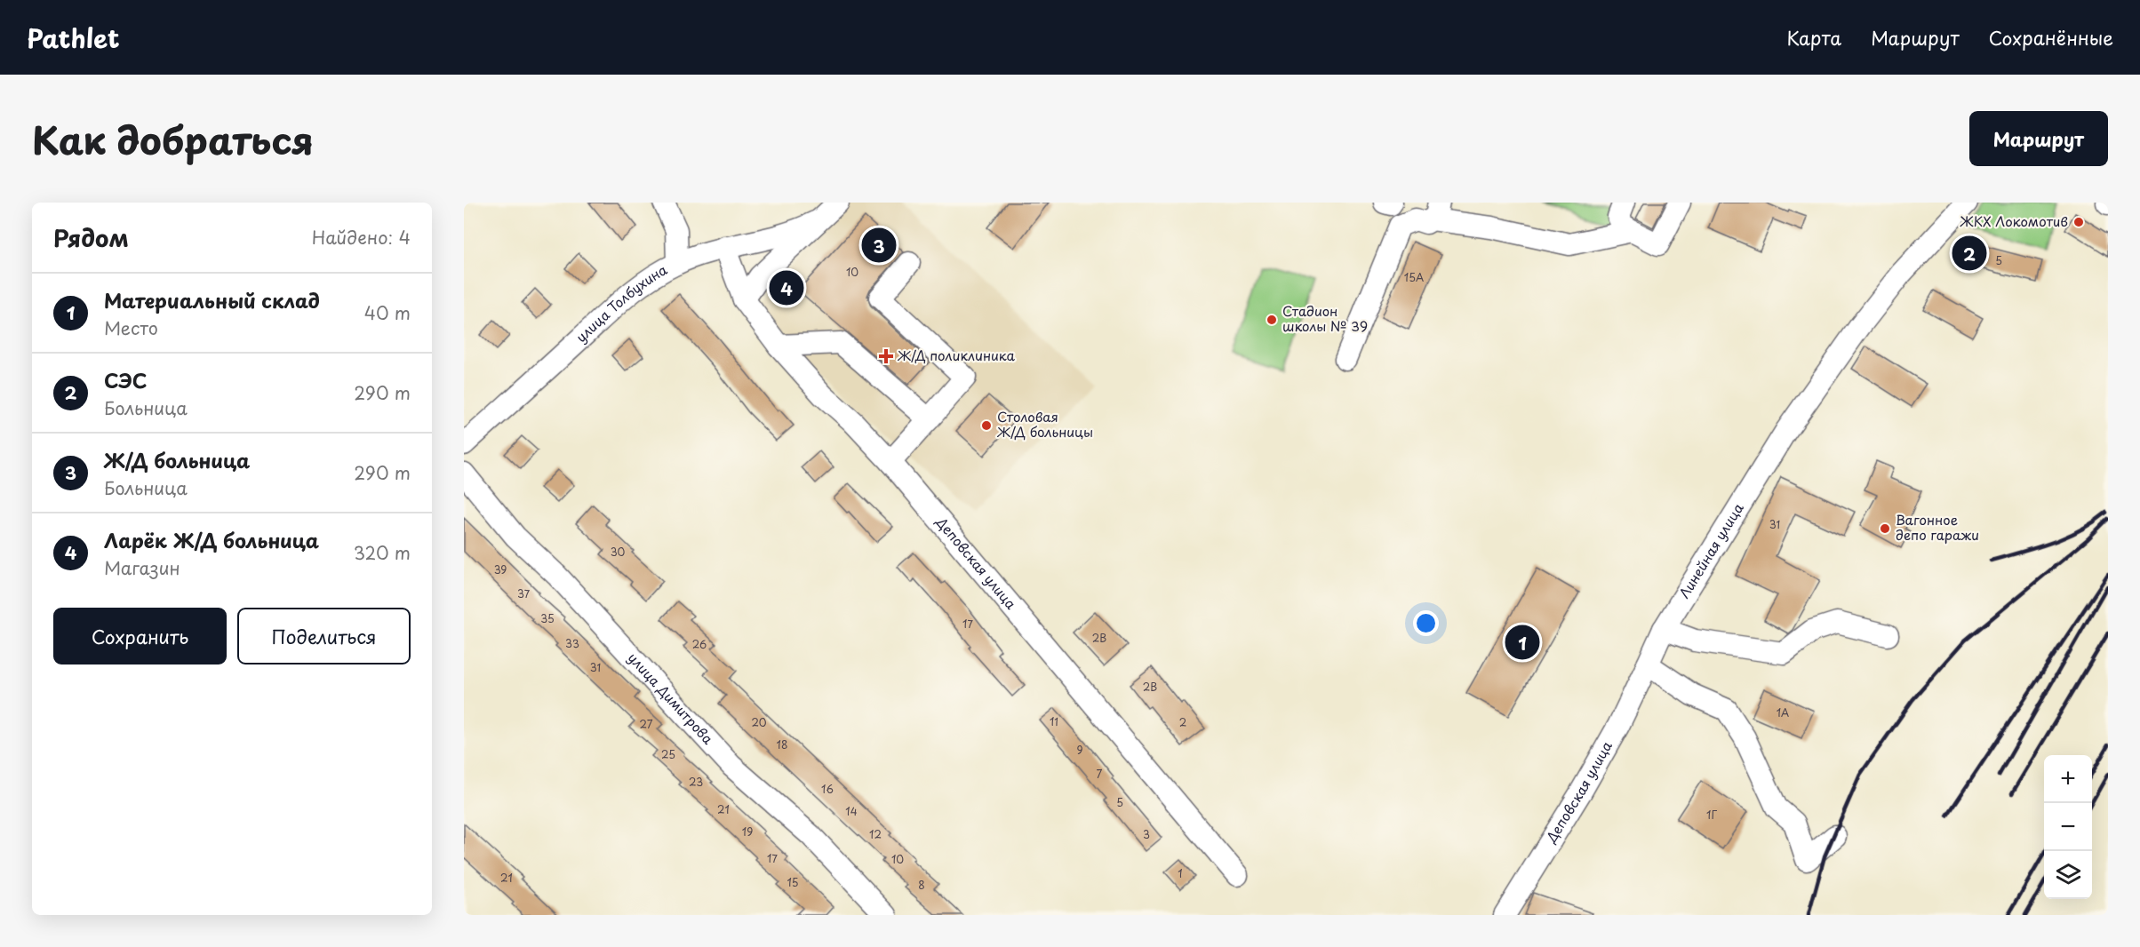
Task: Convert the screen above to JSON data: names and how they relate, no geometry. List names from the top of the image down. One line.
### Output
{"streets":{"street":["улица Толбухина","Линейная улица","Деповская улица","улица Димитрова"]},"crossings":[["улица Толбухина","Деповская улица"],["Линейная улица","Деповская улица"]],"places":{"other":["ЖКХ Локомотив","Стадион школы № 39","Столовая Ж/Д больницы","Вагонное депо гаражи"],"health":["Ж/Д поликлиника"]},"house_numbers":["5","10","15А","31","30","39","37","35","17","2В","33","26","31","2В","1А","11","20","2","27","18","9","25","7","23","16","5","21","14","1Г","19","12","3","17","10","1","21","15","8"],"page":{"header":"Pathlet","nav":["Карта","Маршрут","Сохранённые"],"title":"Как добраться","buttons":["Маршрут",["Сохранить","Поделиться"]],"heading":["Рядом","Найдено: 4"],"pins":["3","2","4","1"],"list":[{"mark":"1","name":"Материальный склад","note":"Место","value":"40 m"},{"mark":"2","name":"СЭС","note":"Больница","value":"290 m"},{"mark":"3","name":"Ж/Д больница","note":"Больница","value":"290 m"},{"mark":"4","name":"Ларёк Ж/Д больница","note":"Магазин","value":"320 m"}],"map_buttons":["+","−"]}}
